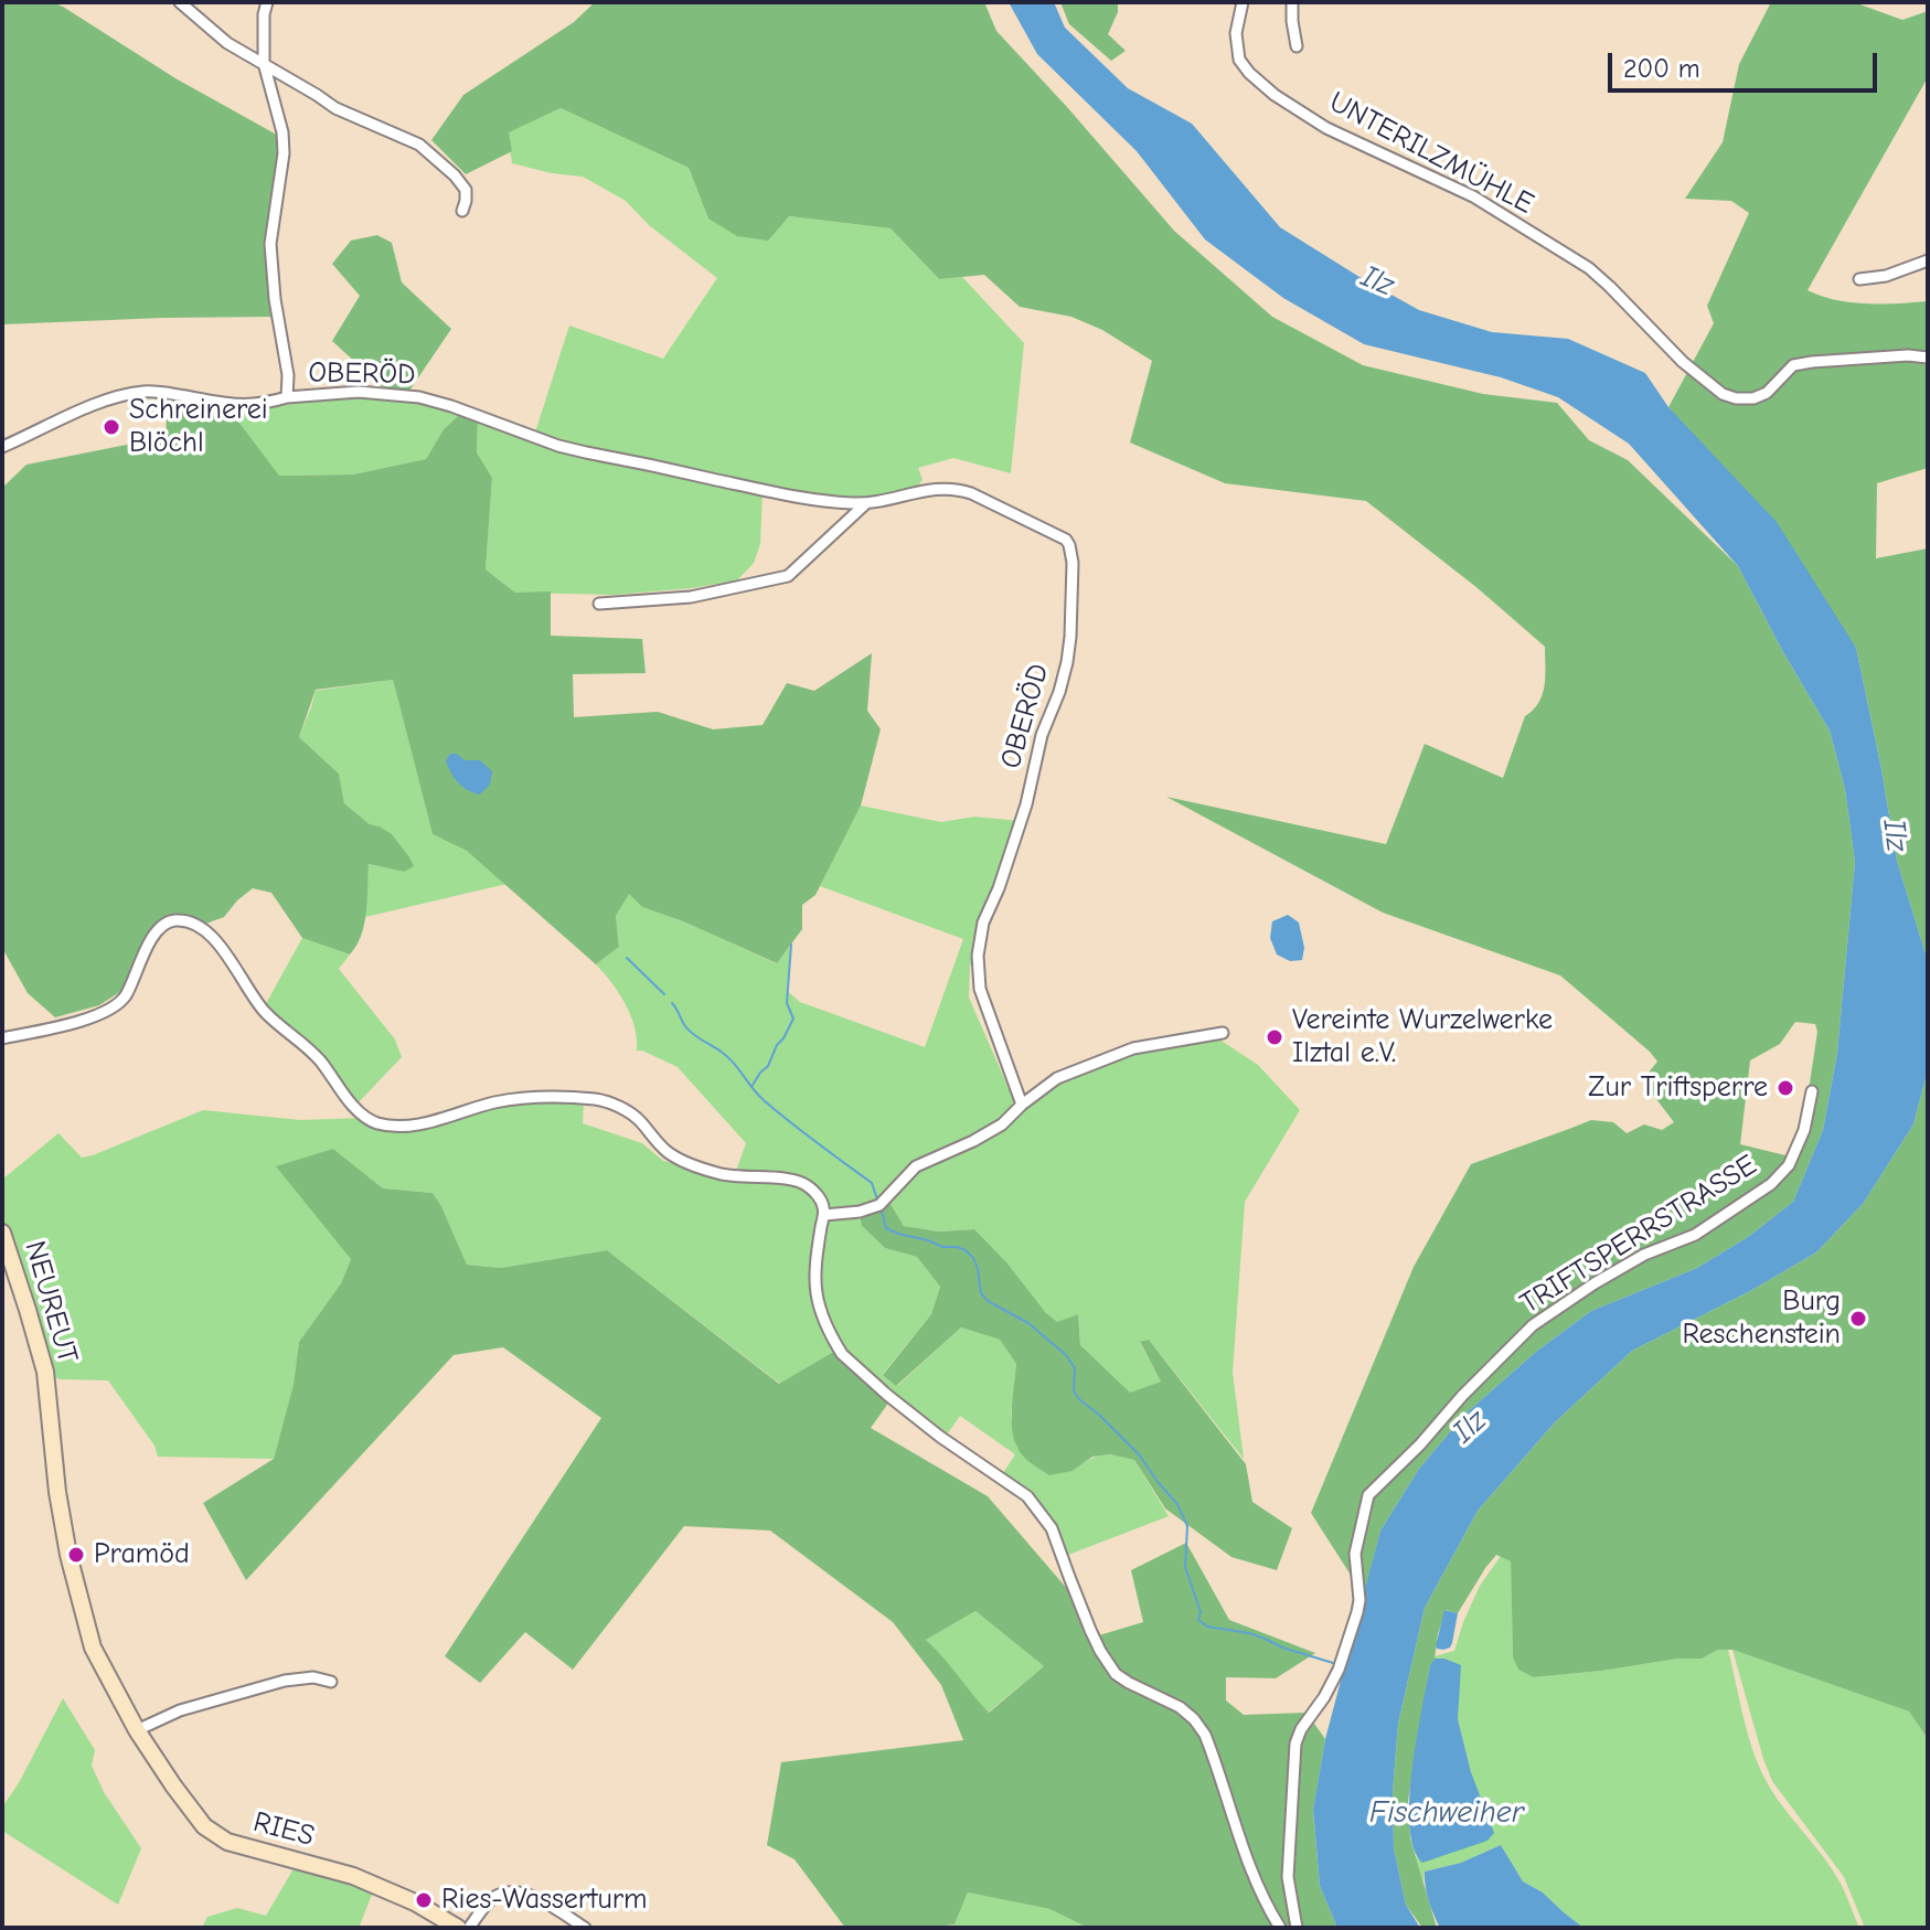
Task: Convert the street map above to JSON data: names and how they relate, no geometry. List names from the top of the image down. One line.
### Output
{"streets":{"street":["UNTERILZMÜHLE","OBERÖD","TRIFTSPERRSTRASSE","NEUREUT","RIES"]},"crossings":[["NEUREUT","RIES"]],"water":["Ilz","Fischweiher"],"places":["Schreinerei Blöchl","Vereinte Wurzelwerke Ilztal e.V.","Zur Triftsperre","Burg Reschenstein","Pramöd","Ries-Wasserturm"],"scale_bar":"200 m"}
